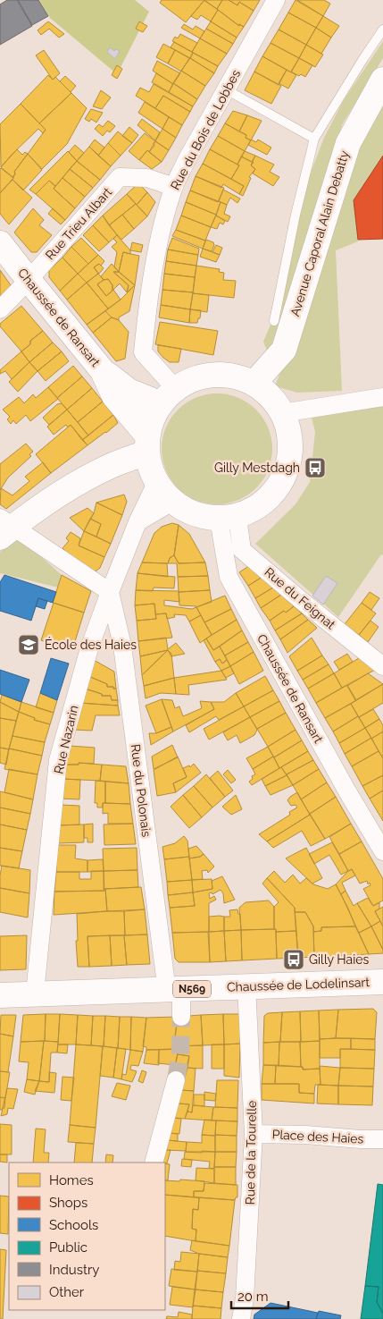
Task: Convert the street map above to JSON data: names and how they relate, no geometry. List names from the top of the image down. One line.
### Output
{"streets":{"main road":["Avenue Caporal Alain Debatty","Chaussée de Ransart","Chaussée de Lodelinsart","N569"],"street":["Rue du Bois de Lobbes","Rue Trieu Albart","Rue du Feignat","Rue Nazarin","Rue du Polonais","Place des Haies","Rue de la Tourelle"]},"crossings":[["Rue du Bois de Lobbes","Rue Trieu Albart"],["Rue du Bois de Lobbes","Avenue Caporal Alain Debatty"],["Rue du Bois de Lobbes","Chaussée de Ransart"],["Rue du Bois de Lobbes","Rue du Feignat"],["Rue du Bois de Lobbes","Rue Nazarin"],["Rue Trieu Albart","Chaussée de Ransart"],["Avenue Caporal Alain Debatty","Chaussée de Ransart"],["Avenue Caporal Alain Debatty","Rue du Feignat"],["Avenue Caporal Alain Debatty","Rue Nazarin"],["Chaussée de Ransart","Rue du Feignat"],["Chaussée de Ransart","Rue Nazarin"],["Rue du Feignat","Rue Nazarin"],["Rue Nazarin","Rue du Polonais"],["Rue Nazarin","Chaussée de Lodelinsart"],["Rue du Polonais","Chaussée de Lodelinsart"],["Chaussée de Lodelinsart","Rue de la Tourelle"],["Place des Haies","Rue de la Tourelle"]],"places":{"bus stop":["Gilly Mestdagh","Gilly Haies"],"school or university":["École des Haies"]},"legend":["Homes","Shops","Schools","Public","Industry","Other"],"scale_bar":"20 m"}
